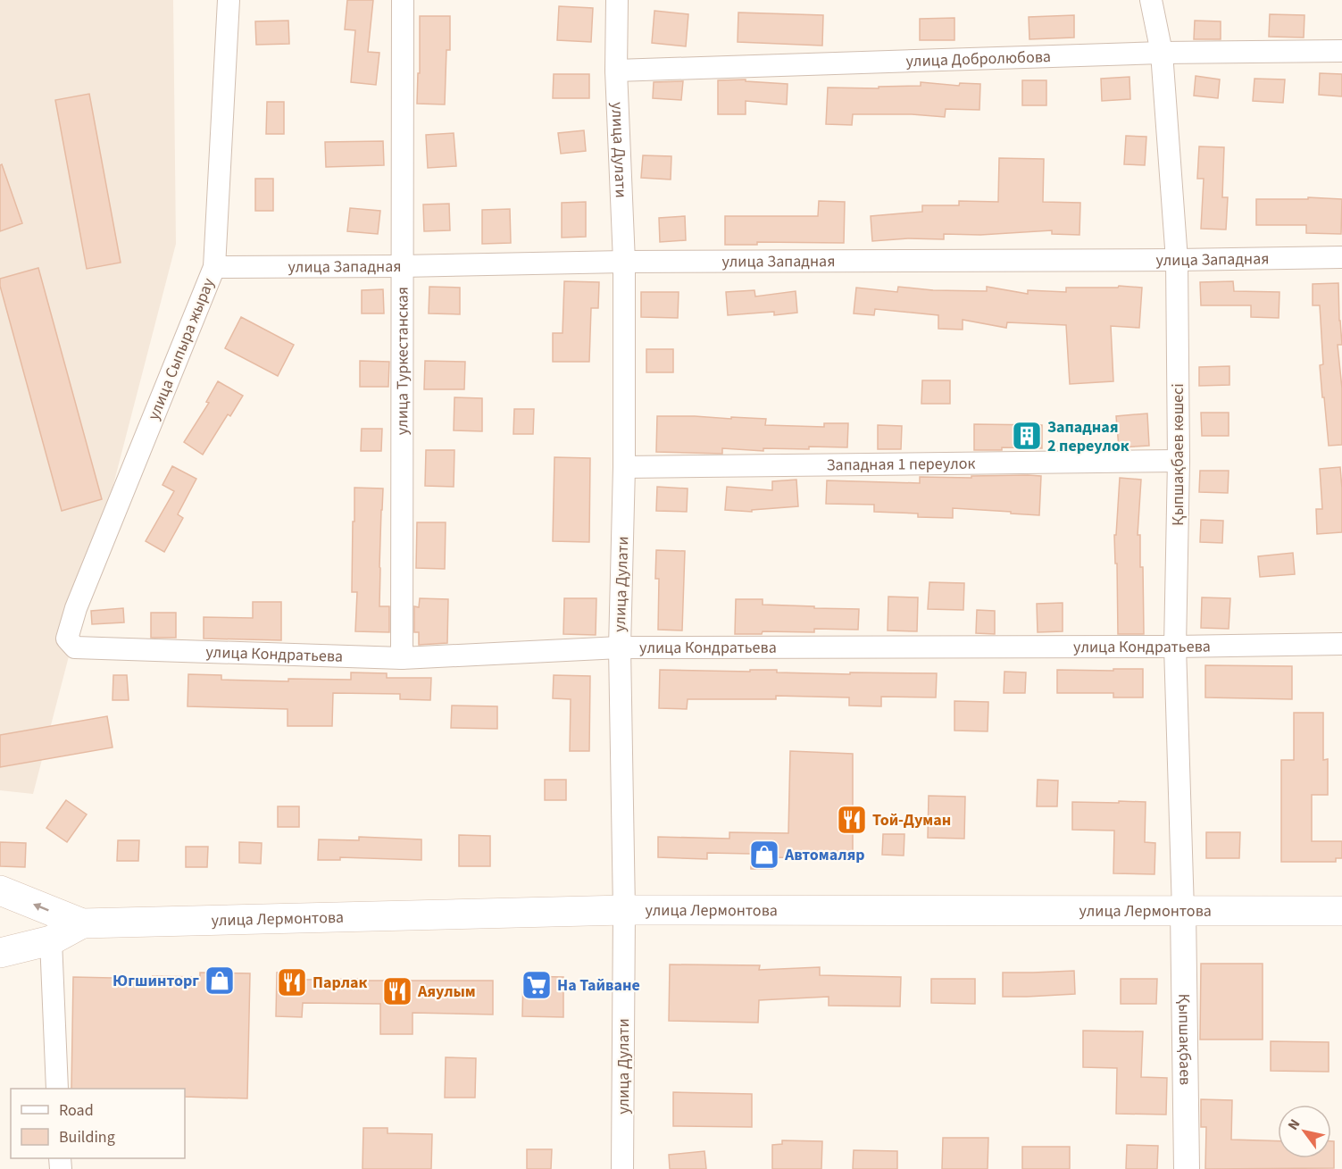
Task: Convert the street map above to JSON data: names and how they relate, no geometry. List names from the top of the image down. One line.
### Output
{"streets":{"main road":["улица Лермонтова"],"street":["улица Добролюбова","улица Дулати","улица Западная","улица Сыпыра жырау","улица Туркестанская","Қыпшақбаев көшесі","Западная 1 переулок","улица Кондратьева","Қыпшақбаев"]},"crossings":[["улица Добролюбова","улица Дулати"],["улица Добролюбова","Қыпшақбаев көшесі"],["улица Дулати","улица Западная"],["улица Дулати","Западная 1 переулок"],["улица Дулати","улица Кондратьева"],["улица Дулати","улица Лермонтова"],["улица Западная","улица Сыпыра жырау"],["улица Западная","улица Туркестанская"],["улица Западная","Қыпшақбаев көшесі"],["улица Сыпыра жырау","улица Кондратьева"],["улица Туркестанская","улица Кондратьева"],["Қыпшақбаев көшесі","Западная 1 переулок"],["Қыпшақбаев көшесі","улица Кондратьева"],["Қыпшақбаев көшесі","улица Лермонтова"],["Қыпшақбаев көшесі","Қыпшақбаев"],["улица Лермонтова","Қыпшақбаев"]],"places":{"building":["Западная 2 переулок"],"restaurant":["Той-Думан","Парлак","Аяулым"],"shop":["Автомаляр","Югшинторг"],"supermarket":["На Тайване"]},"legend":["Road","Building"],"north":"top left"}
